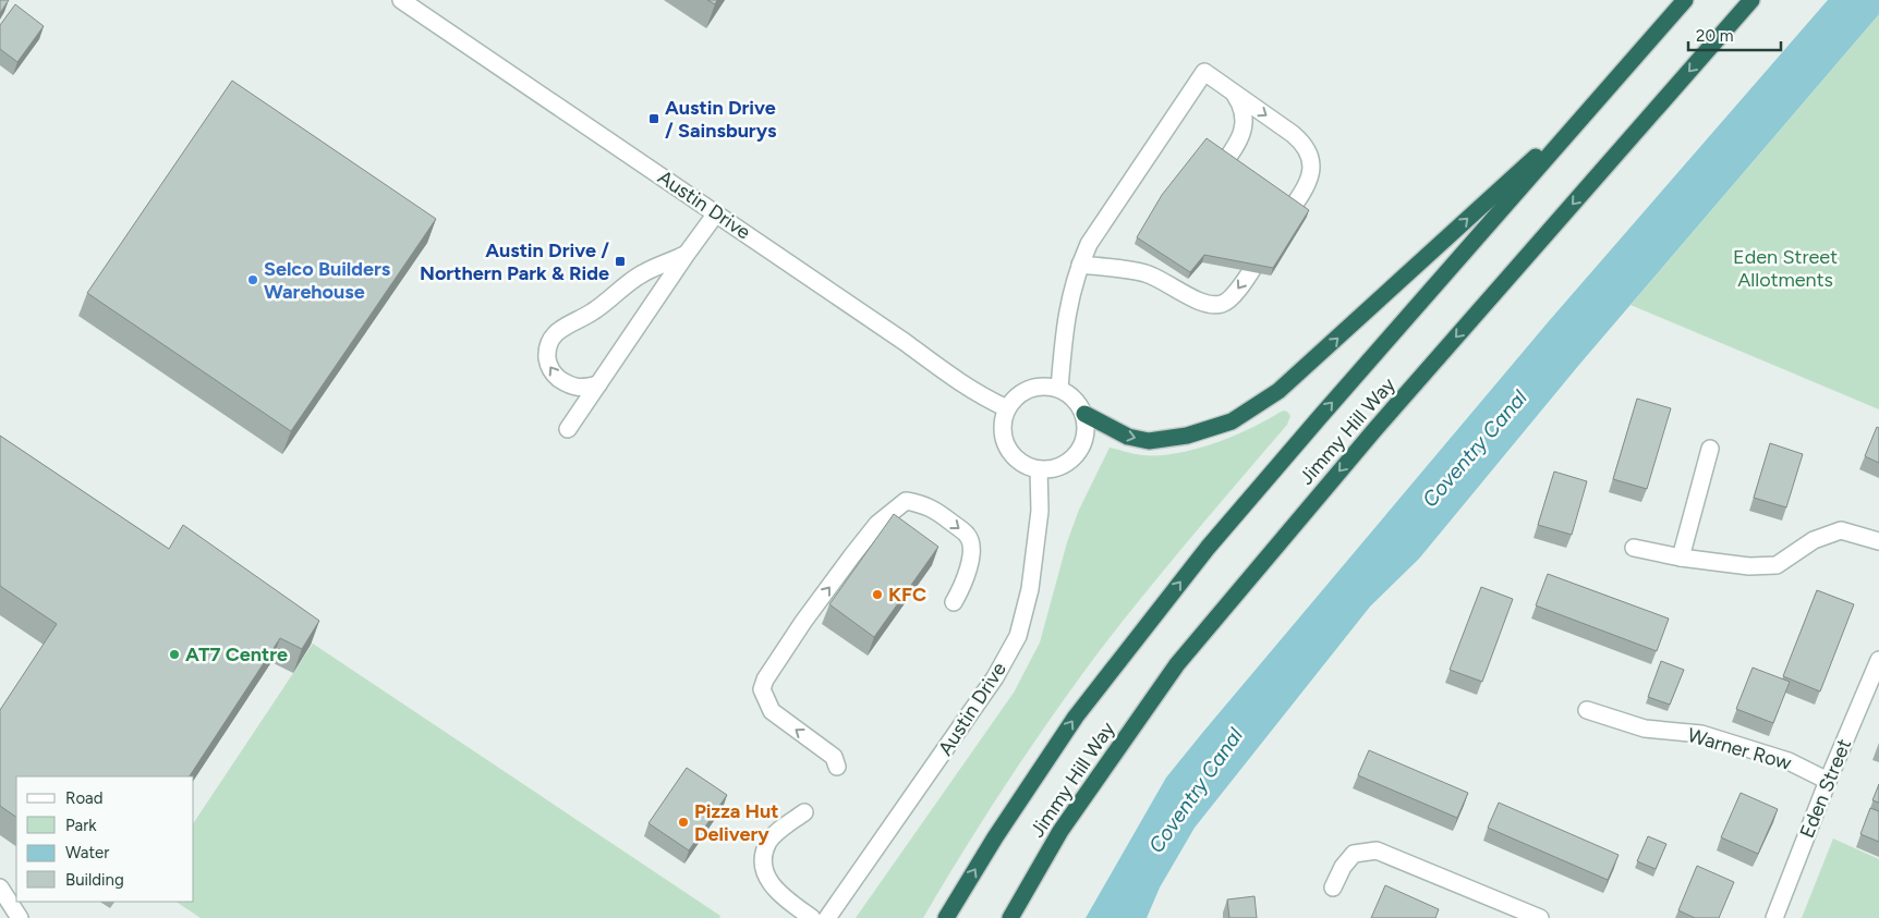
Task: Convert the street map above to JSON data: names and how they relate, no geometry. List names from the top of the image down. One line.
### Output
{"streets":{"highway":["Jimmy Hill Way"],"street":["Austin Drive","Warner Row","Eden Street"]},"crossings":[["Warner Row","Eden Street"]],"water":["Coventry Canal"],"parks":["Eden Street Allotments"],"places":{"transit":["Austin Drive / Sainsburys","Austin Drive / Northern Park & Ride"],"other":["Selco Builders Warehouse","KFC","AT7 Centre","Pizza Hut Delivery"]},"legend":["Road","Park","Water","Building"],"scale_bar":"20 m"}
